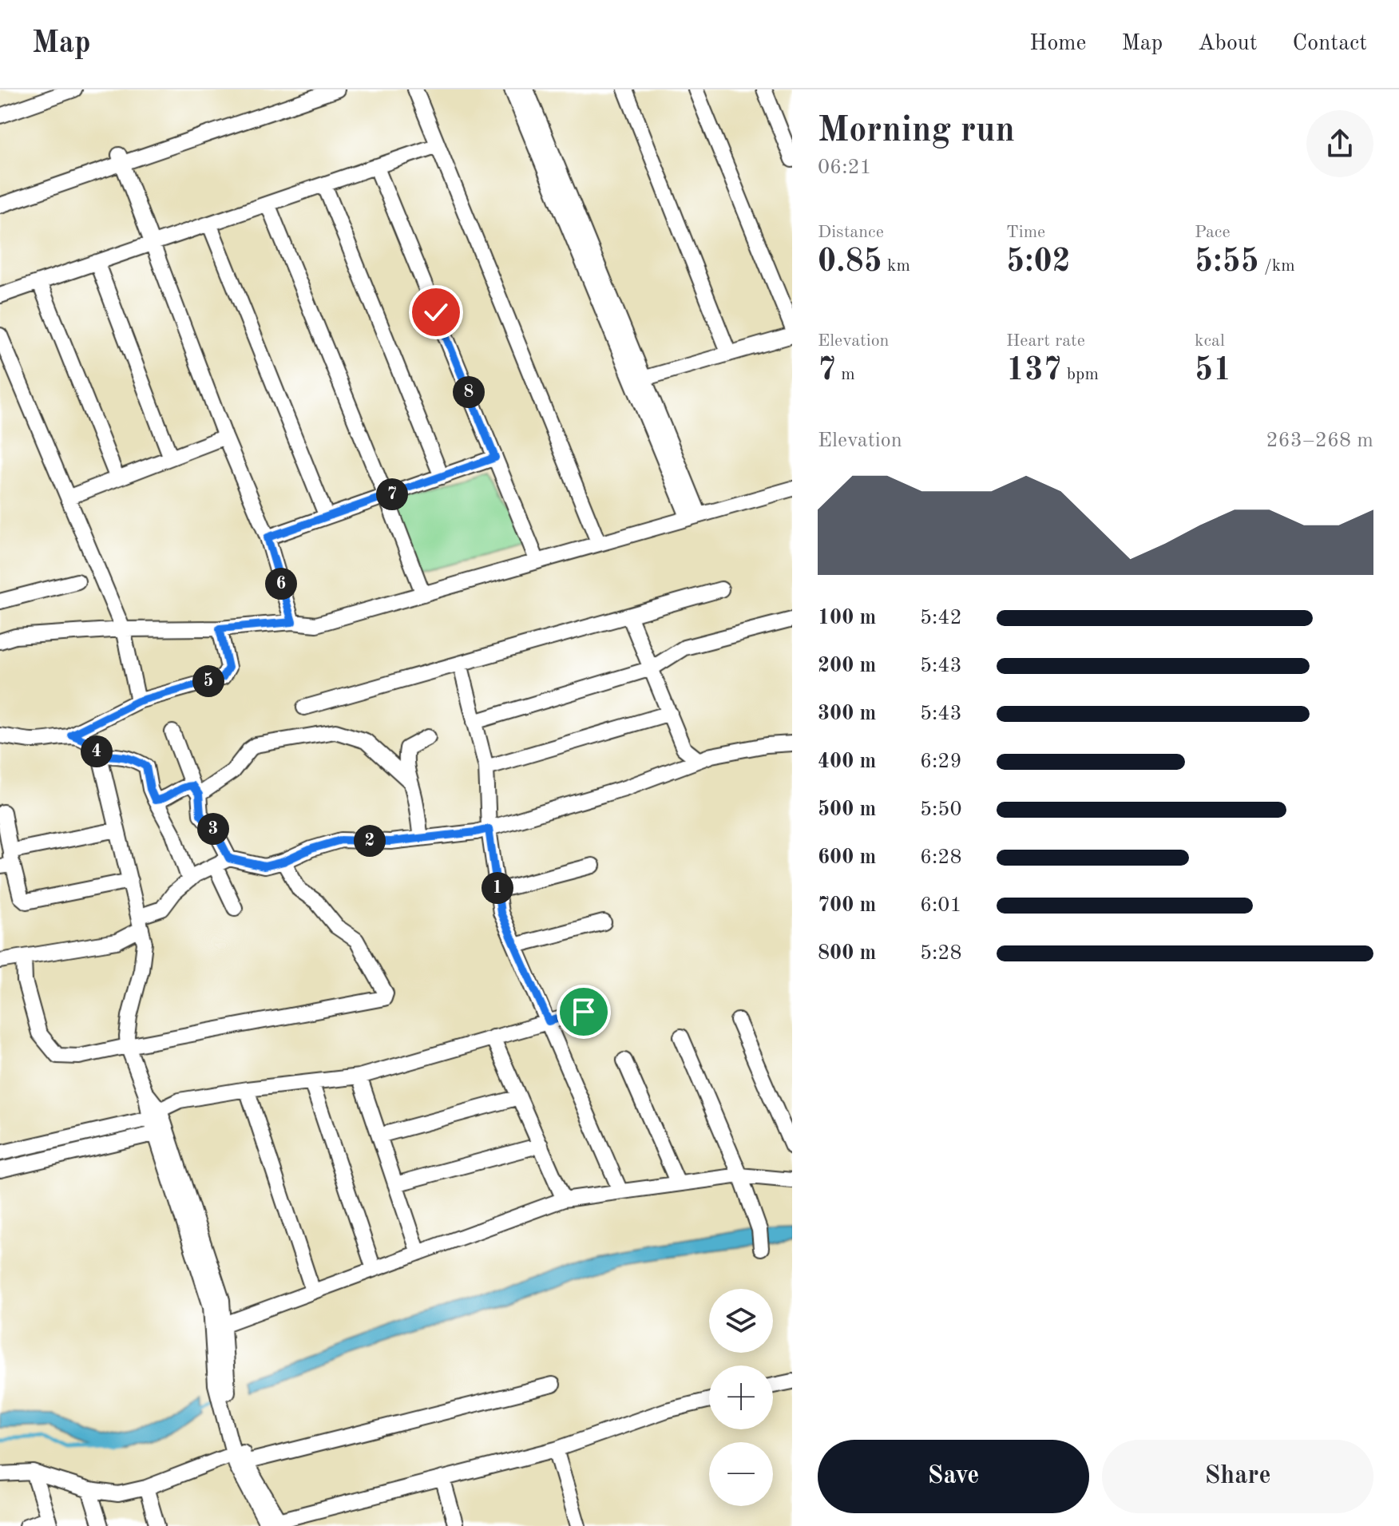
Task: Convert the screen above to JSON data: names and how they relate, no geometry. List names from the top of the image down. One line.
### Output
{"page":{"header":"Map","nav":["Home","Map","About","Contact"],"heading":["Morning run","06:21"],"stats":[["Distance","0.85 km"],["Time","5:02"],["Pace","5:55 /km"],["Elevation","7 m"],["Heart rate","137 bpm"],["kcal","51"]],"pins":["8","7","6","5","4","3","2","1"],"chart":["Elevation","263–268 m"],"list":[{"name":"100 m","note":"5:42"},{"name":"200 m","note":"5:43"},{"name":"300 m","note":"5:43"},{"name":"400 m","note":"6:29"},{"name":"500 m","note":"5:50"},{"name":"600 m","note":"6:28"},{"name":"700 m","note":"6:01"},{"name":"800 m","note":"5:28"}],"map_buttons":["+","−"],"buttons":["Save","Share"]}}
